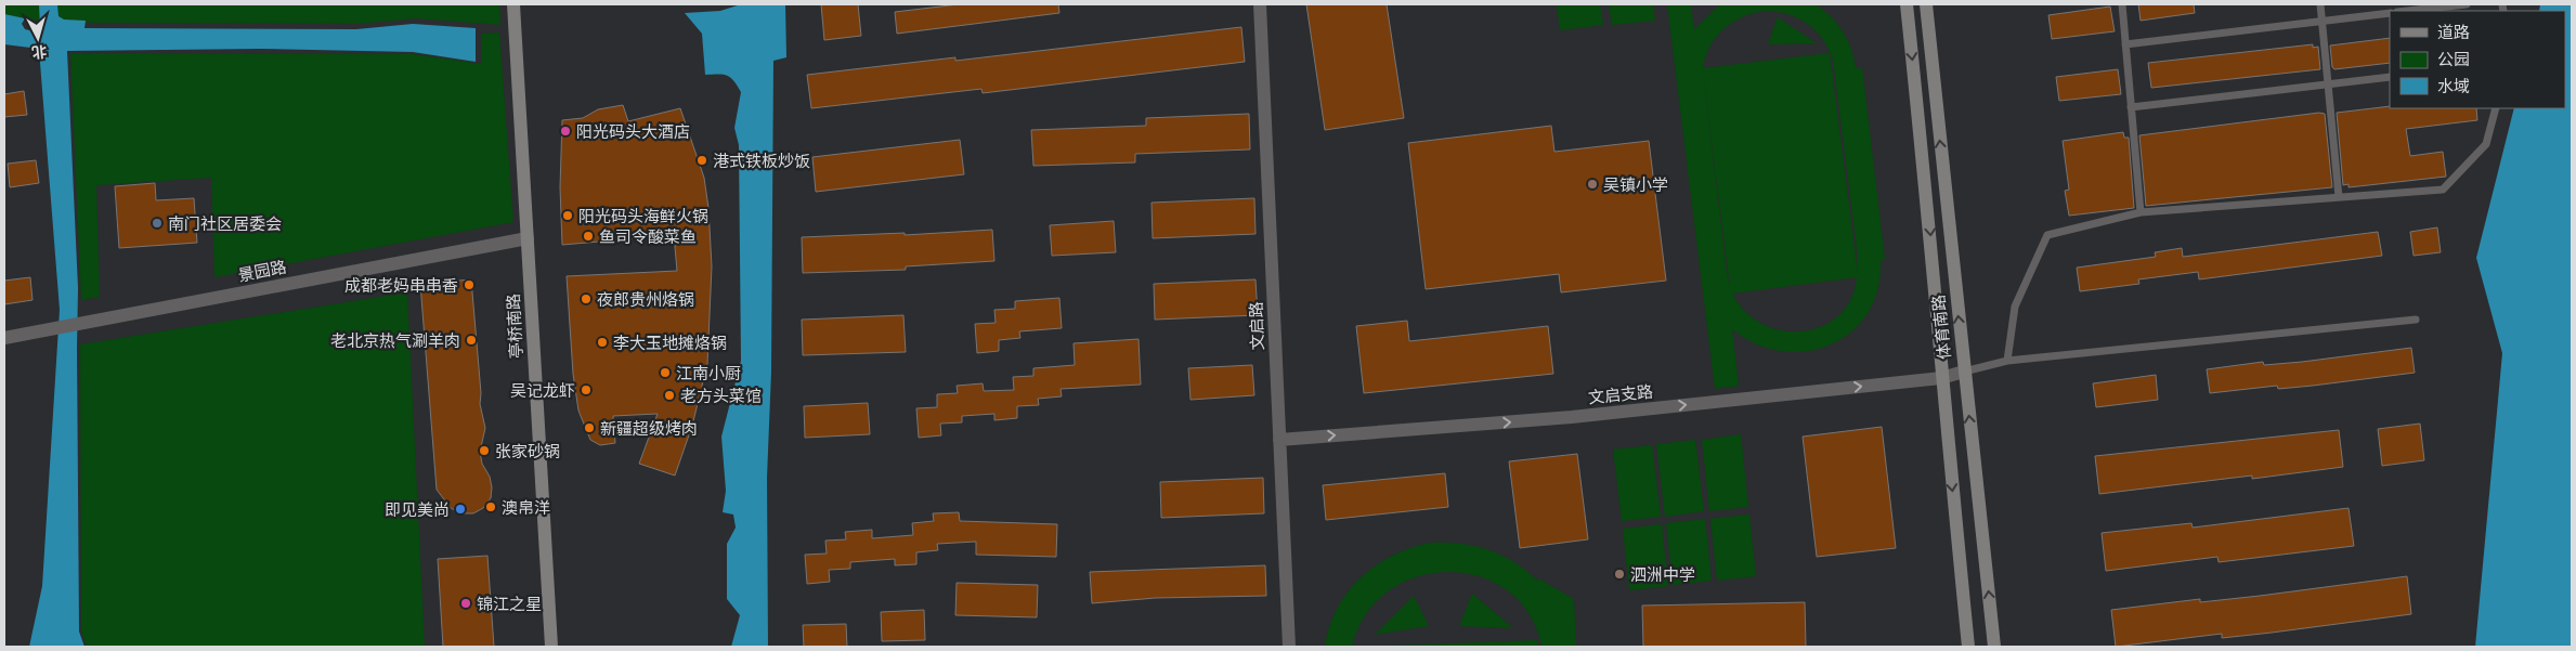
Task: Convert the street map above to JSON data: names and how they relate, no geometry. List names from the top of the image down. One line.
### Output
{"streets":{"main road":["亭桥南路","体育南路"],"street":["景园路","文启路","文启支路"]},"crossings":[["景园路","亭桥南路"],["文启路","文启支路"],["体育南路","文启支路"]],"one_way":["文启支路"],"places":["阳光码头大酒店","港式铁板炒饭","吴镇小学","阳光码头海鲜火锅","南门社区居委会","鱼司令酸菜鱼","成都老妈串串香","夜郎贵州烙锅","老北京热气涮羊肉","李大玉地摊烙锅","江南小厨","吴记龙虾","老方头菜馆","新疆超级烤肉","张家砂锅","澳帛洋","即见美尚","泗洲中学","锦江之星"],"legend":["道路","公园","水域"],"north":"bottom"}
